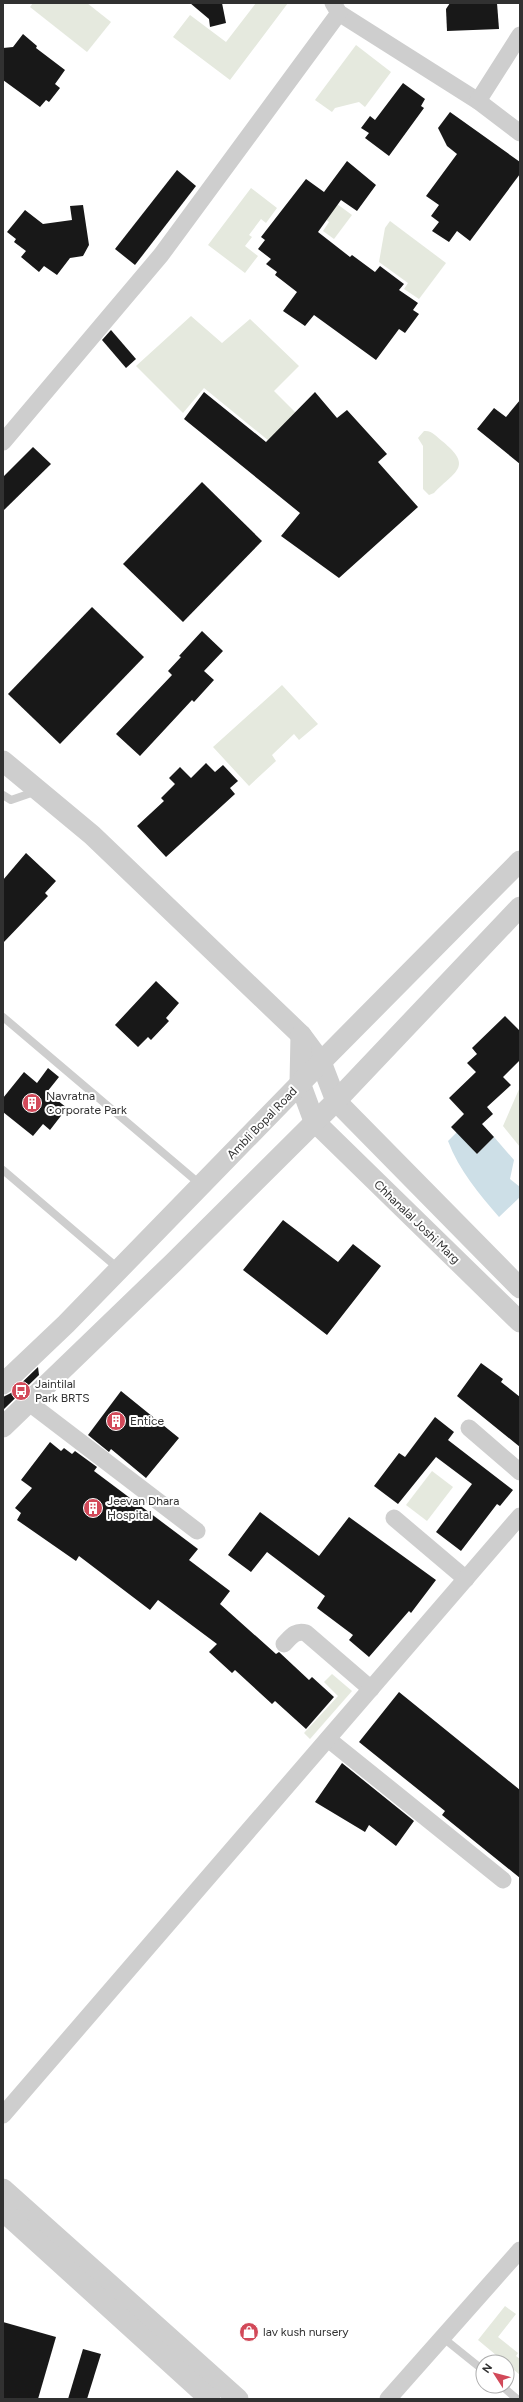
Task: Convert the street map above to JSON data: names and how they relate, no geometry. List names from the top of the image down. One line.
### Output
{"streets":{"street":["Ambli Bopal Road","Chhanalal Joshi Marg"]},"places":{"building":["Navratna Corporate Park","Entice","Jeevan Dhara Hospital"],"bus stop":["Jaintilal Park BRTS"],"shop":["lav kush nursery"]},"north":"top left"}
